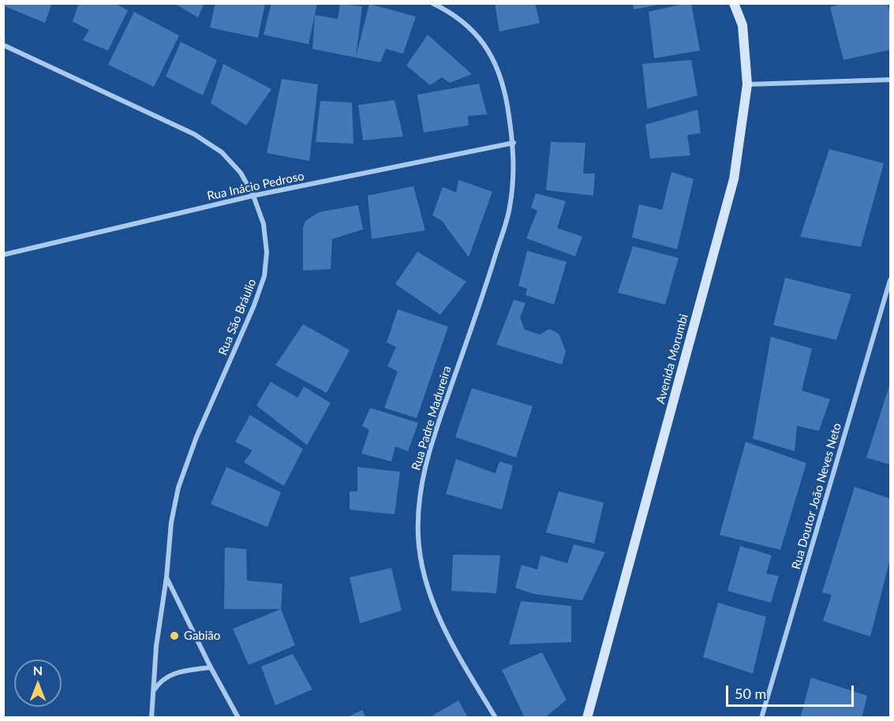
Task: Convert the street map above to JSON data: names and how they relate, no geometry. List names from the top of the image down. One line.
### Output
{"streets":{"main road":["Avenida Morumbi"],"street":["Rua Inácio Pedroso","Rua São Bráulio","Rua Padre Madureira","Rua Doutor João Neves Neto"]},"crossings":[["Rua Inácio Pedroso","Rua São Bráulio"],["Rua Inácio Pedroso","Rua Padre Madureira"]],"places":["Gabião"],"scale_bar":"50 m","north":"top"}
